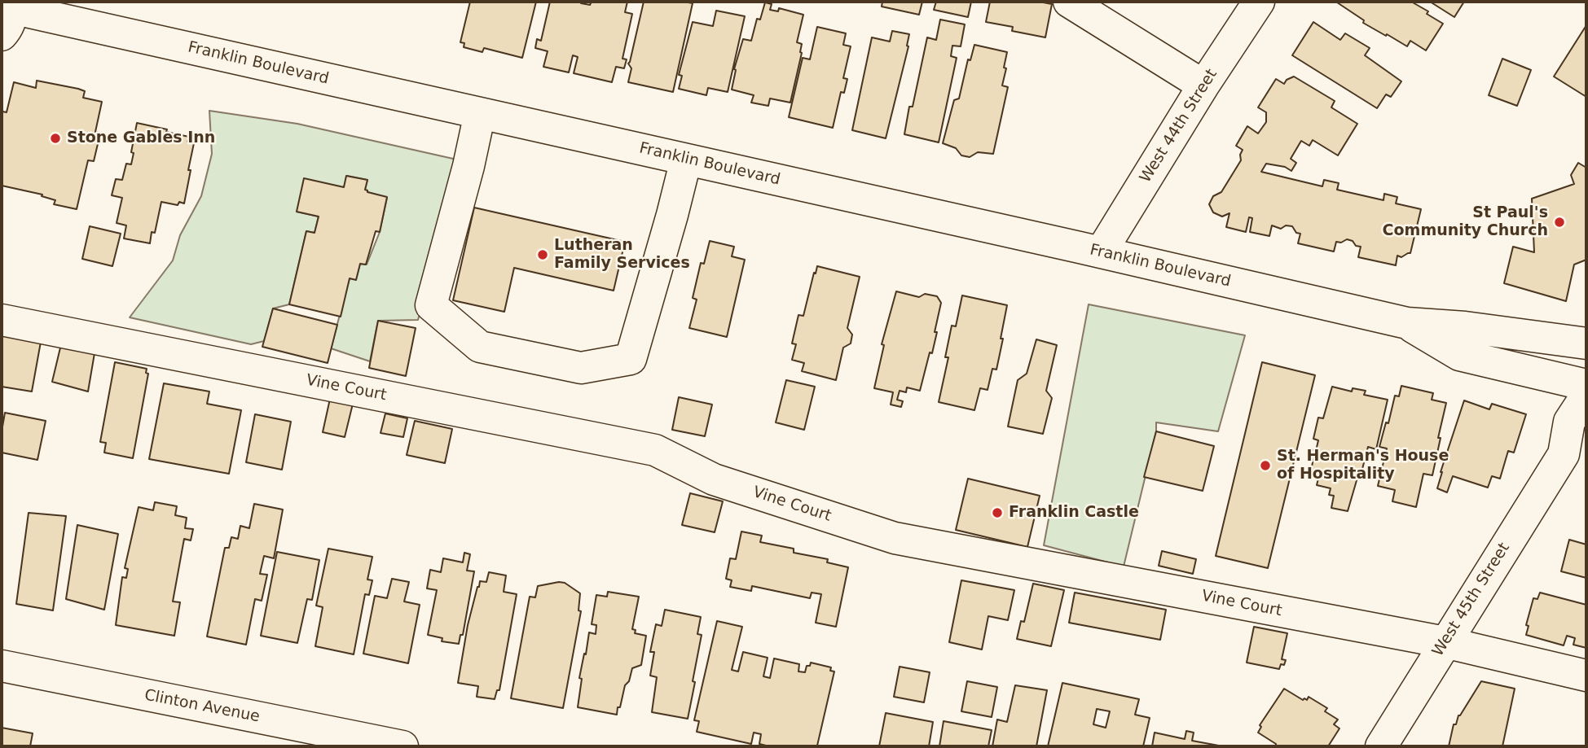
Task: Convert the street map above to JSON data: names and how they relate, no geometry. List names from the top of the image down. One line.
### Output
{"streets":{"street":["Franklin Boulevard","West 44th Street","Vine Court","West 45th Street","Clinton Avenue"]},"crossings":[["Franklin Boulevard","West 44th Street"],["Vine Court","West 45th Street"]],"places":["Stone Gables Inn","St Paul's Community Church","Lutheran Family Services","St. Herman's House of Hospitality","Franklin Castle"]}
